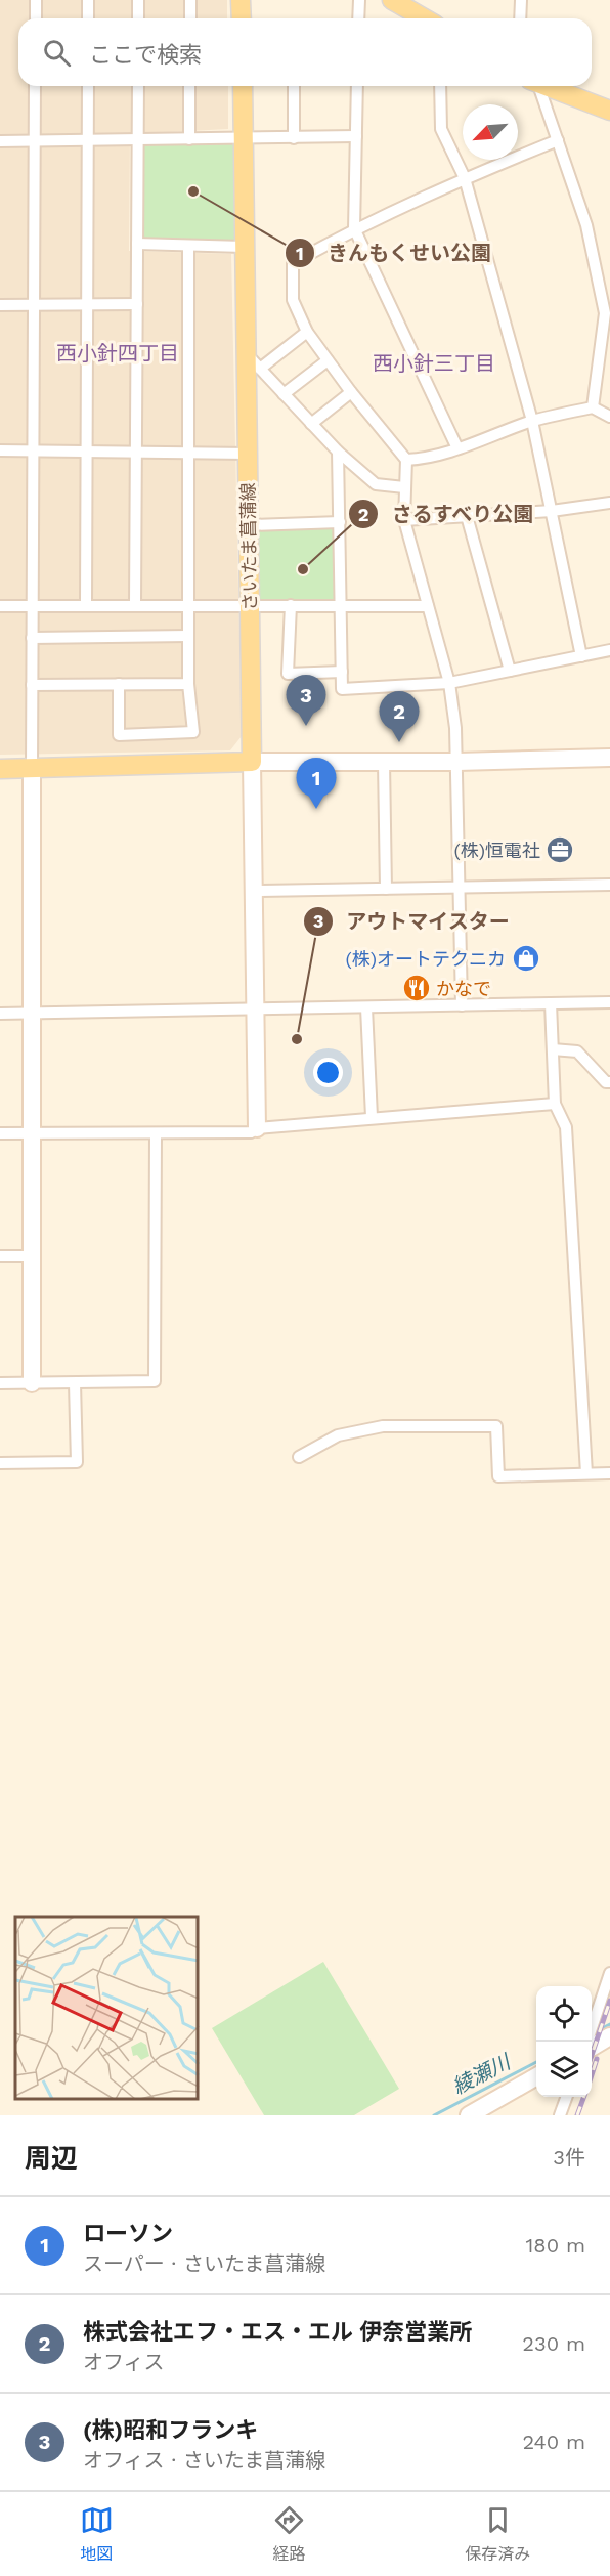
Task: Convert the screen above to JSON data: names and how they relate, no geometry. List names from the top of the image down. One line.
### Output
{"streets":{"main road":["さいたま菖蒲線"]},"districts":["西小針四丁目","西小針三丁目"],"water":["綾瀬川"],"places":{"other":["きんもくせい公園","さるすべり公園","アウトマイスター"],"office":["(株)恒電社"],"shop":["(株)オートテクニカ"],"restaurant":["かなで"]},"north":"bottom left","page":{"search":"ここで検索","pins":["3","2","1"],"heading":["周辺","3件"],"list":[{"mark":"1","name":"ローソン","note":"スーパー · さいたま菖蒲線","value":"180 m"},{"mark":"2","name":"株式会社エフ・エス・エル 伊奈営業所","note":"オフィス","value":"230 m"},{"mark":"3","name":"(株)昭和フランキ","note":"オフィス · さいたま菖蒲線","value":"240 m"}],"nav":["地図","経路","保存済み"]}}
